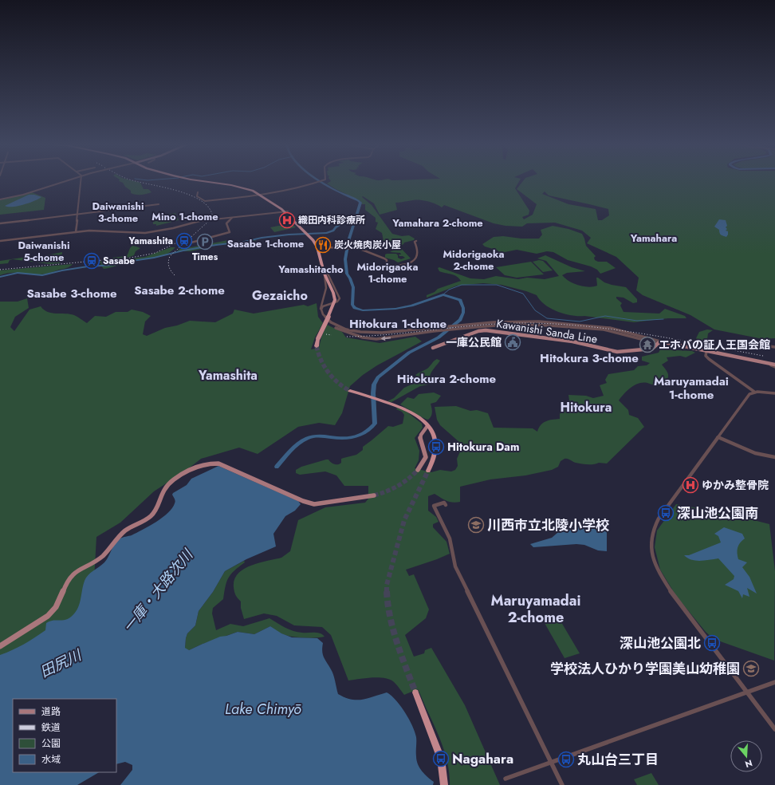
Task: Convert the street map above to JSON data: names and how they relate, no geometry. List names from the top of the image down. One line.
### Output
{"streets":{"main road":["Kawanishi Sanda Line"]},"districts":["Daiwanishi 3-chome","Mino 1-chome","Yamahara 2-chome","Yamahara","Sasabe 1-chome","Daiwanishi 5-chome","Midorigaoka 2-chome","Midorigaoka 1-chome","Yamashitacho","Sasabe 2-chome","Sasabe 3-chome","Gezaicho","Hitokura 1-chome","Hitokura 3-chome","Yamashita","Hitokura 2-chome","Maruyamadai 1-chome","Hitokura","Maruyamadai 2-chome"],"water":["一庫・大路次川","田尻川","Lake Chimyō"],"places":{"hospital":["織田内科診療所","ゆかみ整骨院"],"station":["Yamashita","Sasabe"],"parking":["Times"],"restaurant":["炭火焼肉炭小屋"],"public building":["一庫公民館"],"temple":["エホバの証人王国会館"],"bus stop":["Hitokura Dam","深山池公園南","深山池公園北","Nagahara","丸山台三丁目"],"school or university":["川西市立北陵小学校","学校法人ひかり学園美山幼稚園"]},"legend":["道路","鉄道","公園","水域"],"north":"bottom"}
